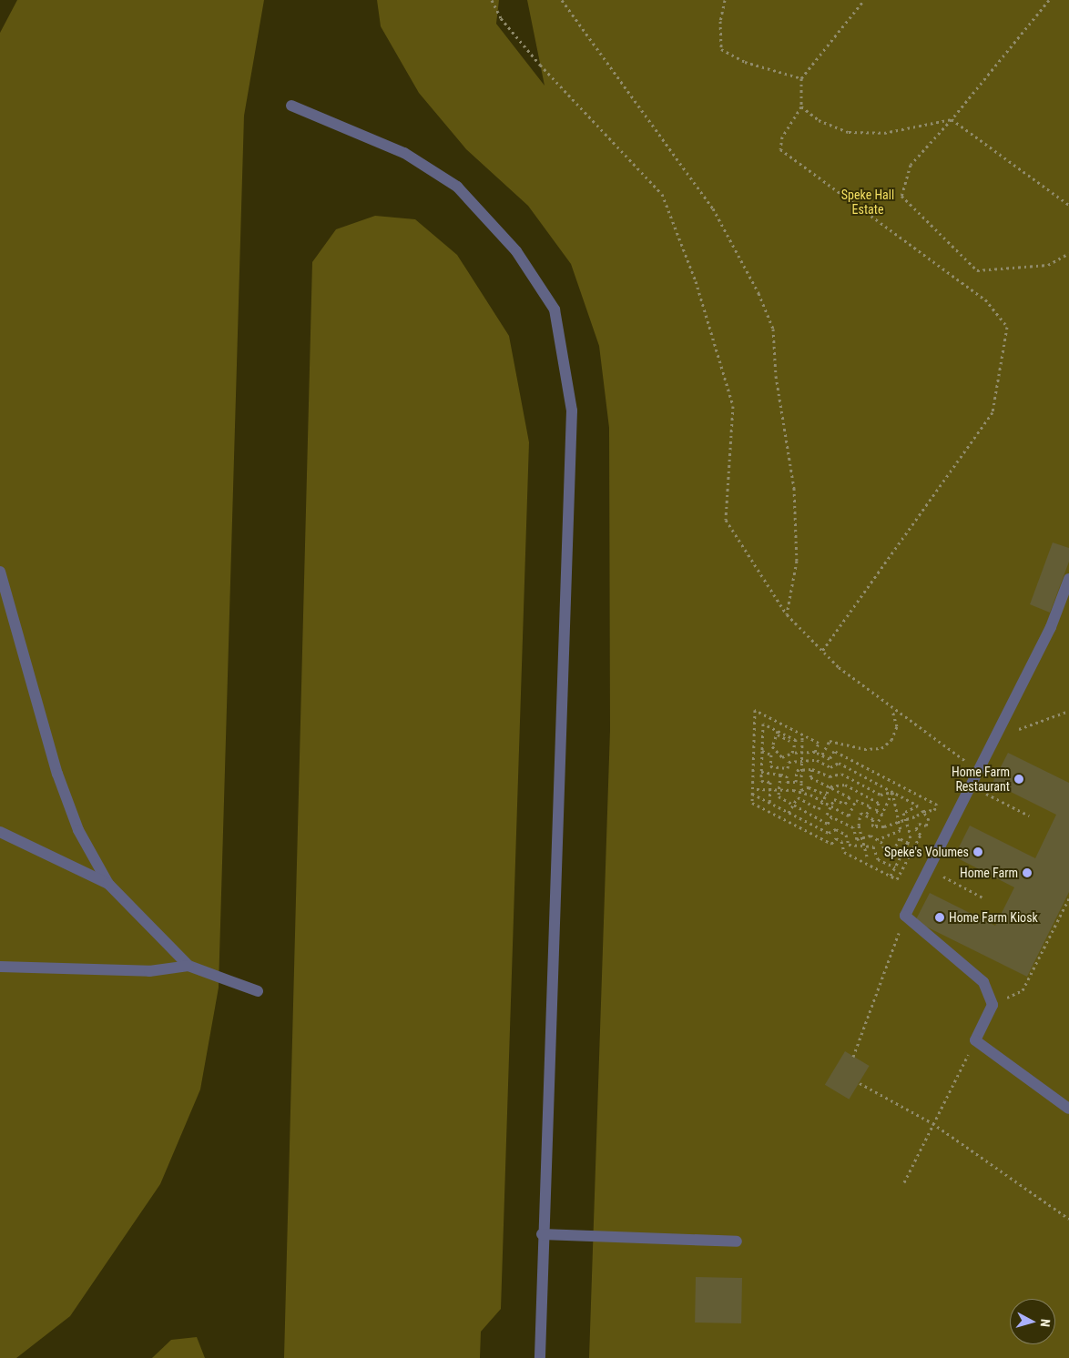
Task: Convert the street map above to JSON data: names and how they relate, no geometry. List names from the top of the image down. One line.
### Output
{"parks":["Speke Hall Estate"],"places":["Home Farm Restaurant","Speke's Volumes","Home Farm","Home Farm Kiosk"],"north":"right"}
